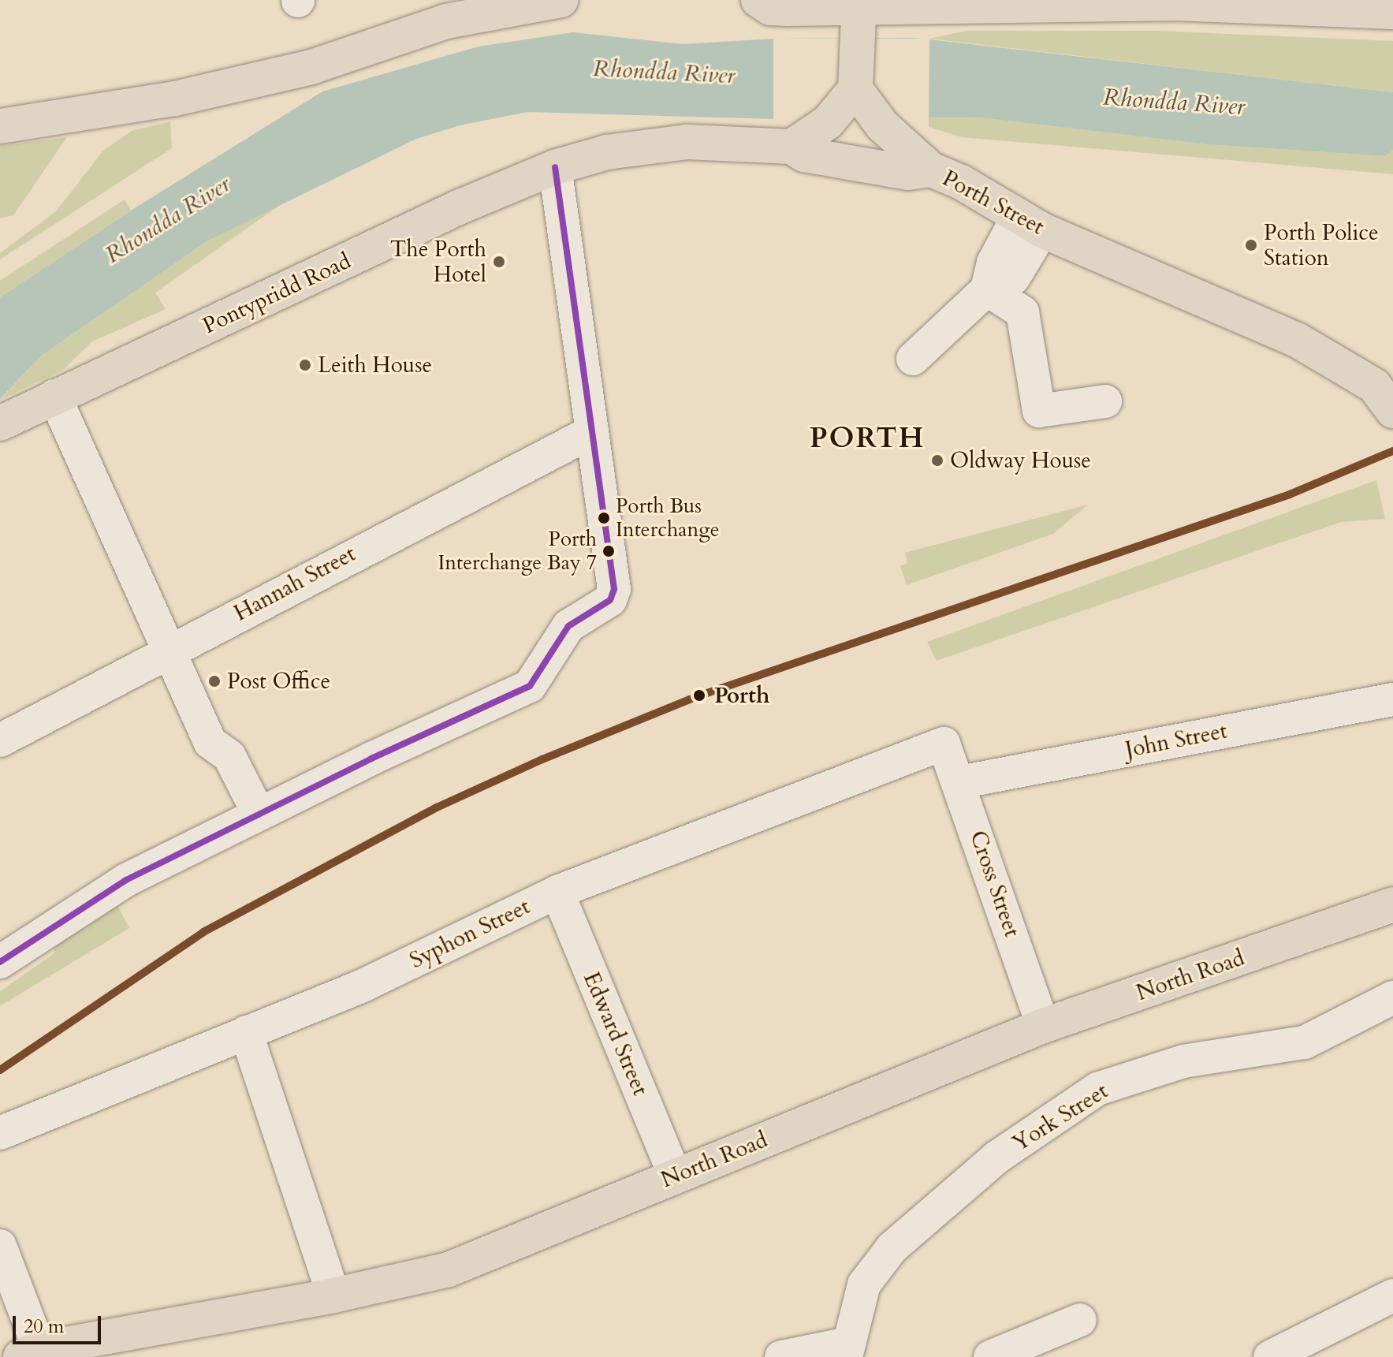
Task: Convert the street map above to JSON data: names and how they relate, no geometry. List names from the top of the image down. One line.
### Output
{"streets":{"main road":["Porth Street","Pontypridd Road","North Road"],"street":["Hannah Street","John Street","Cross Street","Syphon Street","Edward Street","York Street"]},"crossings":[["Porth Street","Pontypridd Road"],["John Street","Cross Street"],["Cross Street","Syphon Street"],["Cross Street","North Road"],["Syphon Street","Edward Street"],["North Road","Edward Street"]],"districts":["PORTH"],"water":["Rhondda River"],"places":["Porth Police Station","The Porth Hotel","Leith House","Oldway House","Porth Bus Interchange","Porth Interchange Bay 7","Post Office","Porth"],"scale_bar":"20 m"}
